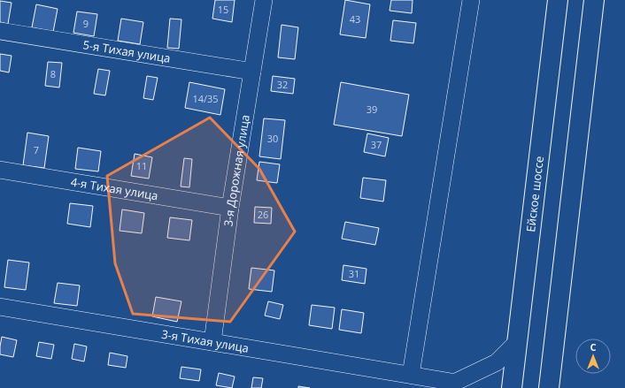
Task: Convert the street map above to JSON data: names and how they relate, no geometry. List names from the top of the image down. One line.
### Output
{"streets":{"main road":["Ейское шоссе"],"street":["5-я Тихая улица","3-я Дорожная улица","4-я Тихая улица","3-я Тихая улица"]},"crossings":[["5-я Тихая улица","3-я Дорожная улица"],["3-я Дорожная улица","4-я Тихая улица"],["3-я Дорожная улица","3-я Тихая улица"]],"house_numbers":["15","43","9","8","32","14/35","39","30","37","7","11","26","31"],"north":"top"}
